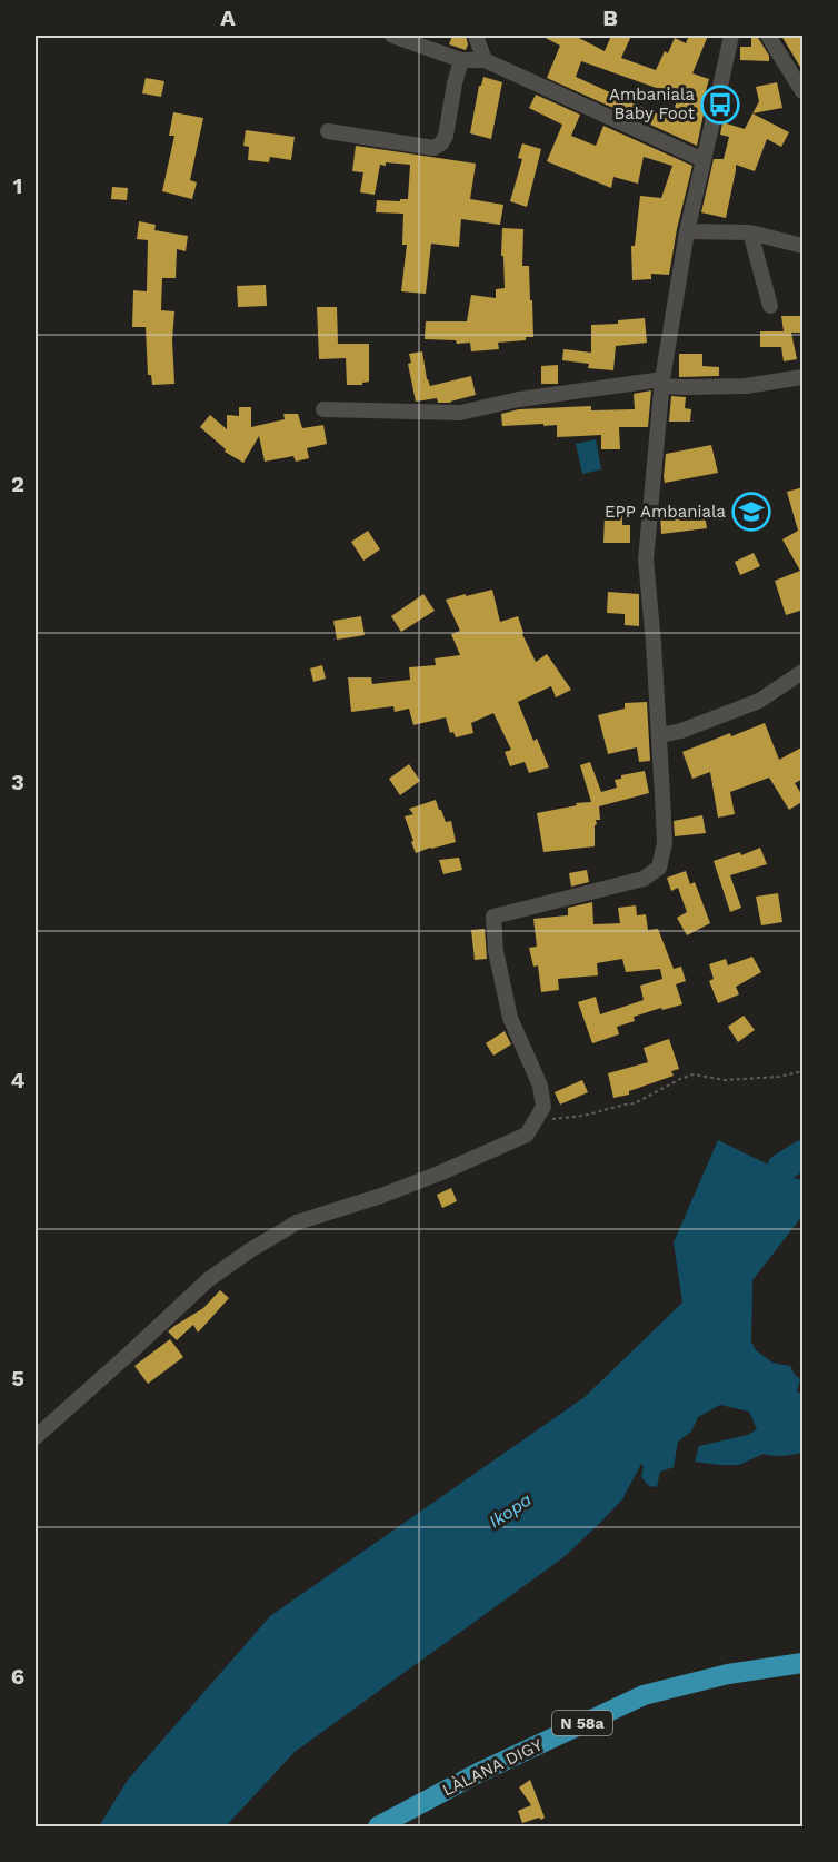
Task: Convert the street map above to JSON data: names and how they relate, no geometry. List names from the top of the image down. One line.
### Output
{"streets":{"main road":["N 58a","LÀLANA DIGY"]},"water":["Ikopa"],"places":{"bus stop":["Ambaniala Baby Foot"],"school or university":["EPP Ambaniala"]},"grid":{"columns":["A","B"],"rows":["1","2","3","4","5","6"]}}
